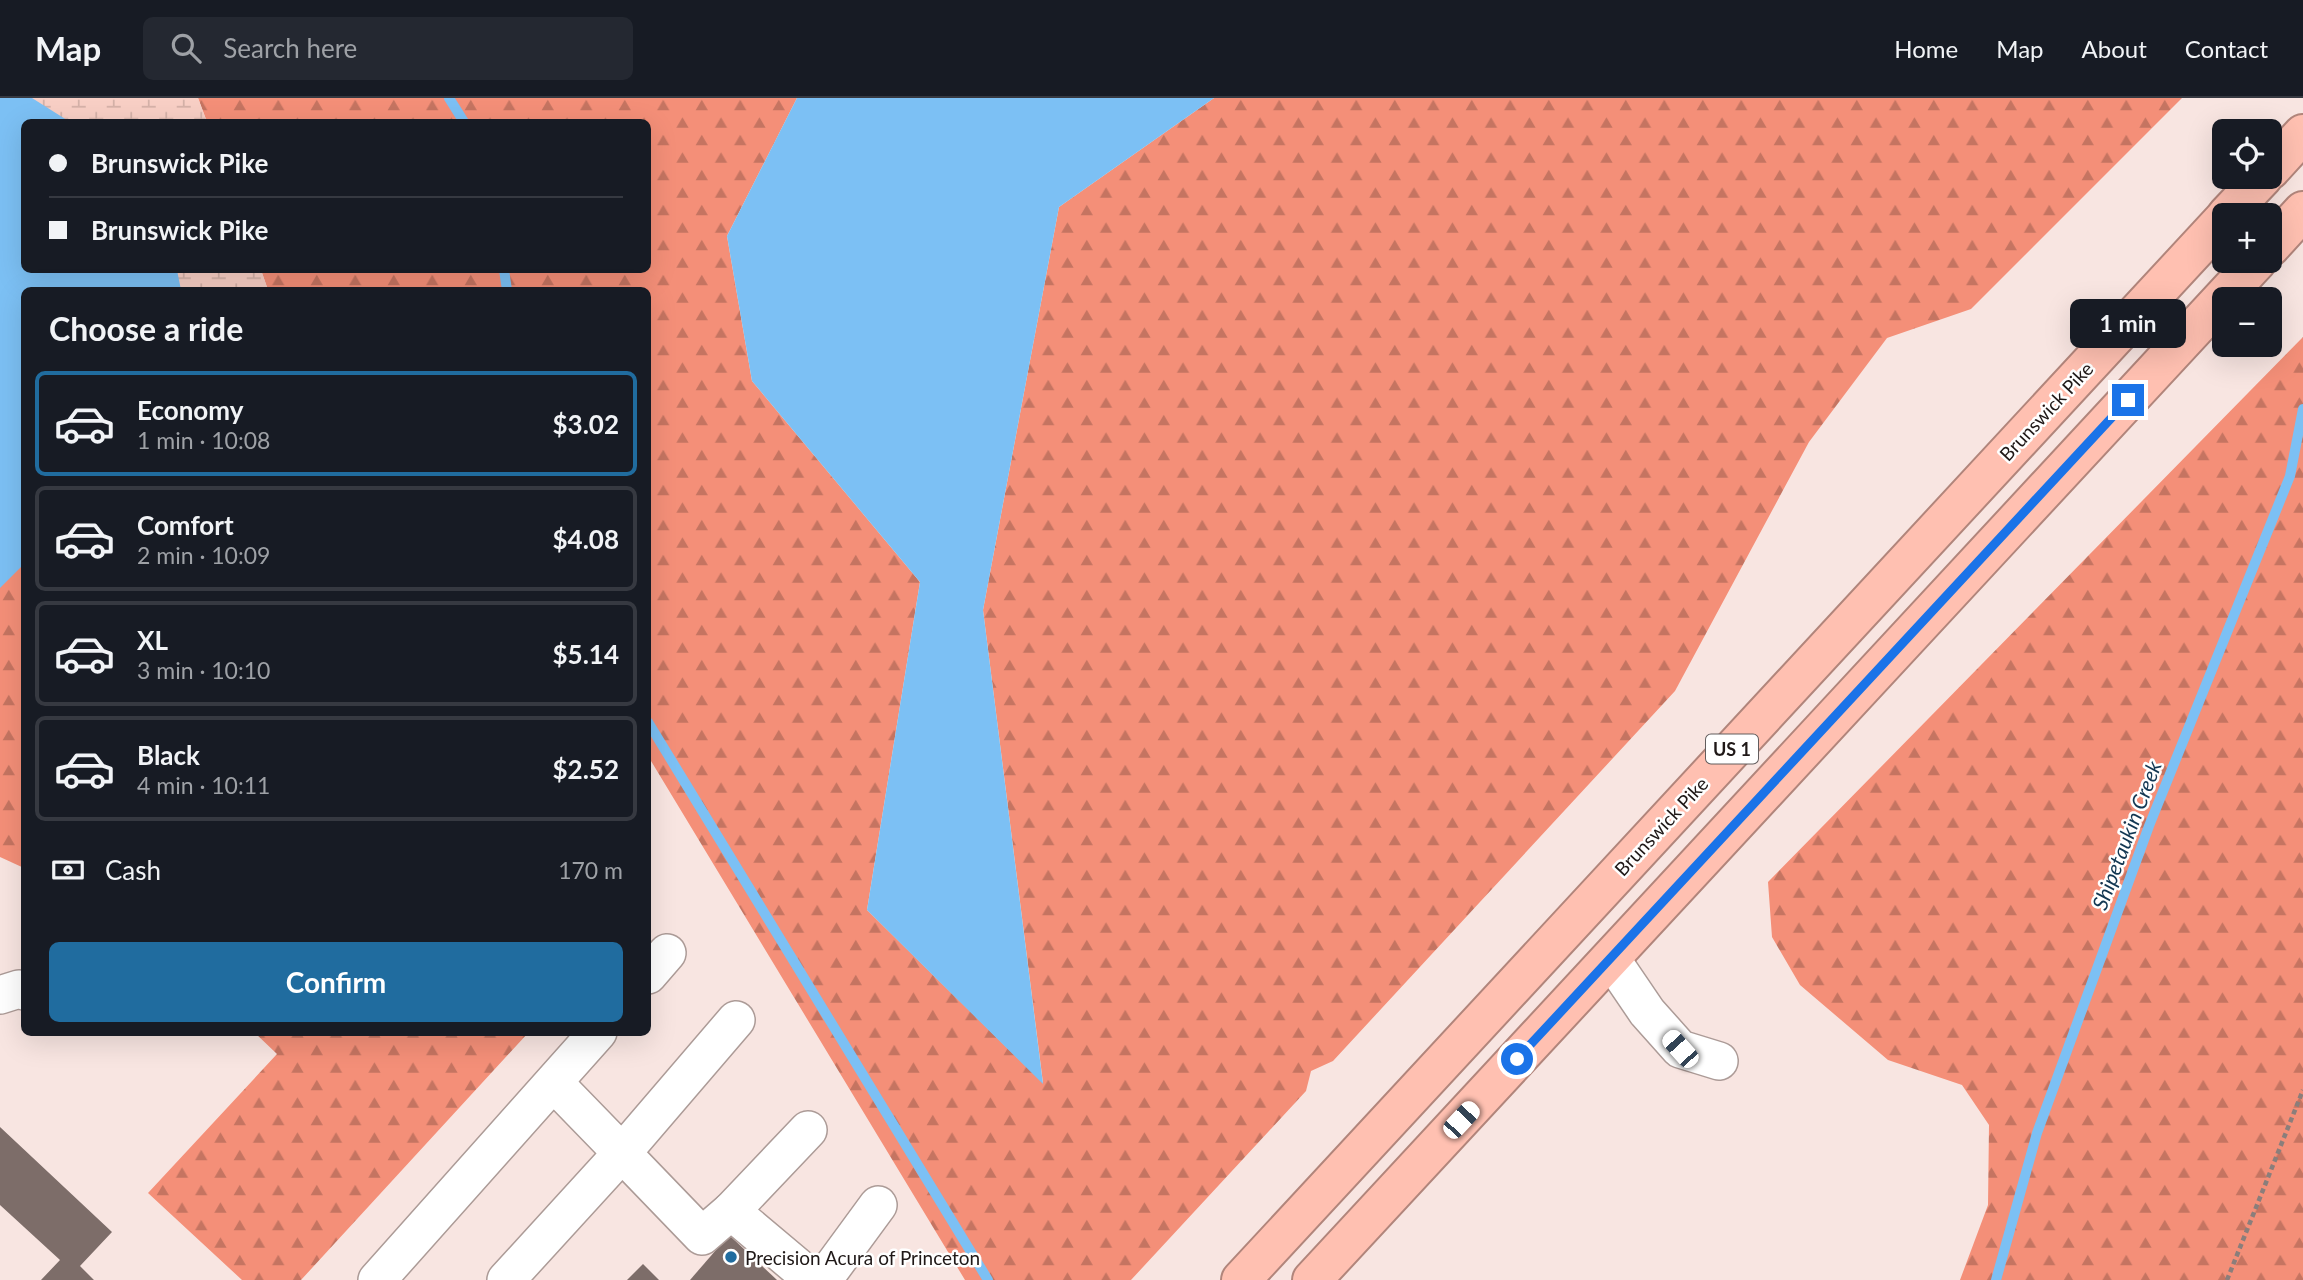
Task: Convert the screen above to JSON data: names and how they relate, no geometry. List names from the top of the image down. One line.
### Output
{"streets":{"highway":["Brunswick Pike","US 1"]},"water":["Shipetaukin Creek"],"places":["Precision Acura of Princeton"],"page":{"header":"Map","search":"Search here","nav":["Home","Map","About","Contact"],"map_buttons":["+","−"],"banner":["Brunswick Pike","Brunswick Pike"],"heading":"Choose a ride","bubble":"1 min","list":[{"name":"Economy","note":"1 min · 10:08","value":"$3.02"},{"name":"Comfort","note":"2 min · 10:09","value":"$4.08"},{"name":"XL","note":"3 min · 10:10","value":"$5.14"},{"name":"Black","note":"4 min · 10:11","value":"$2.52"}],"pay":["Cash","170 m"],"buttons":"Confirm"}}
